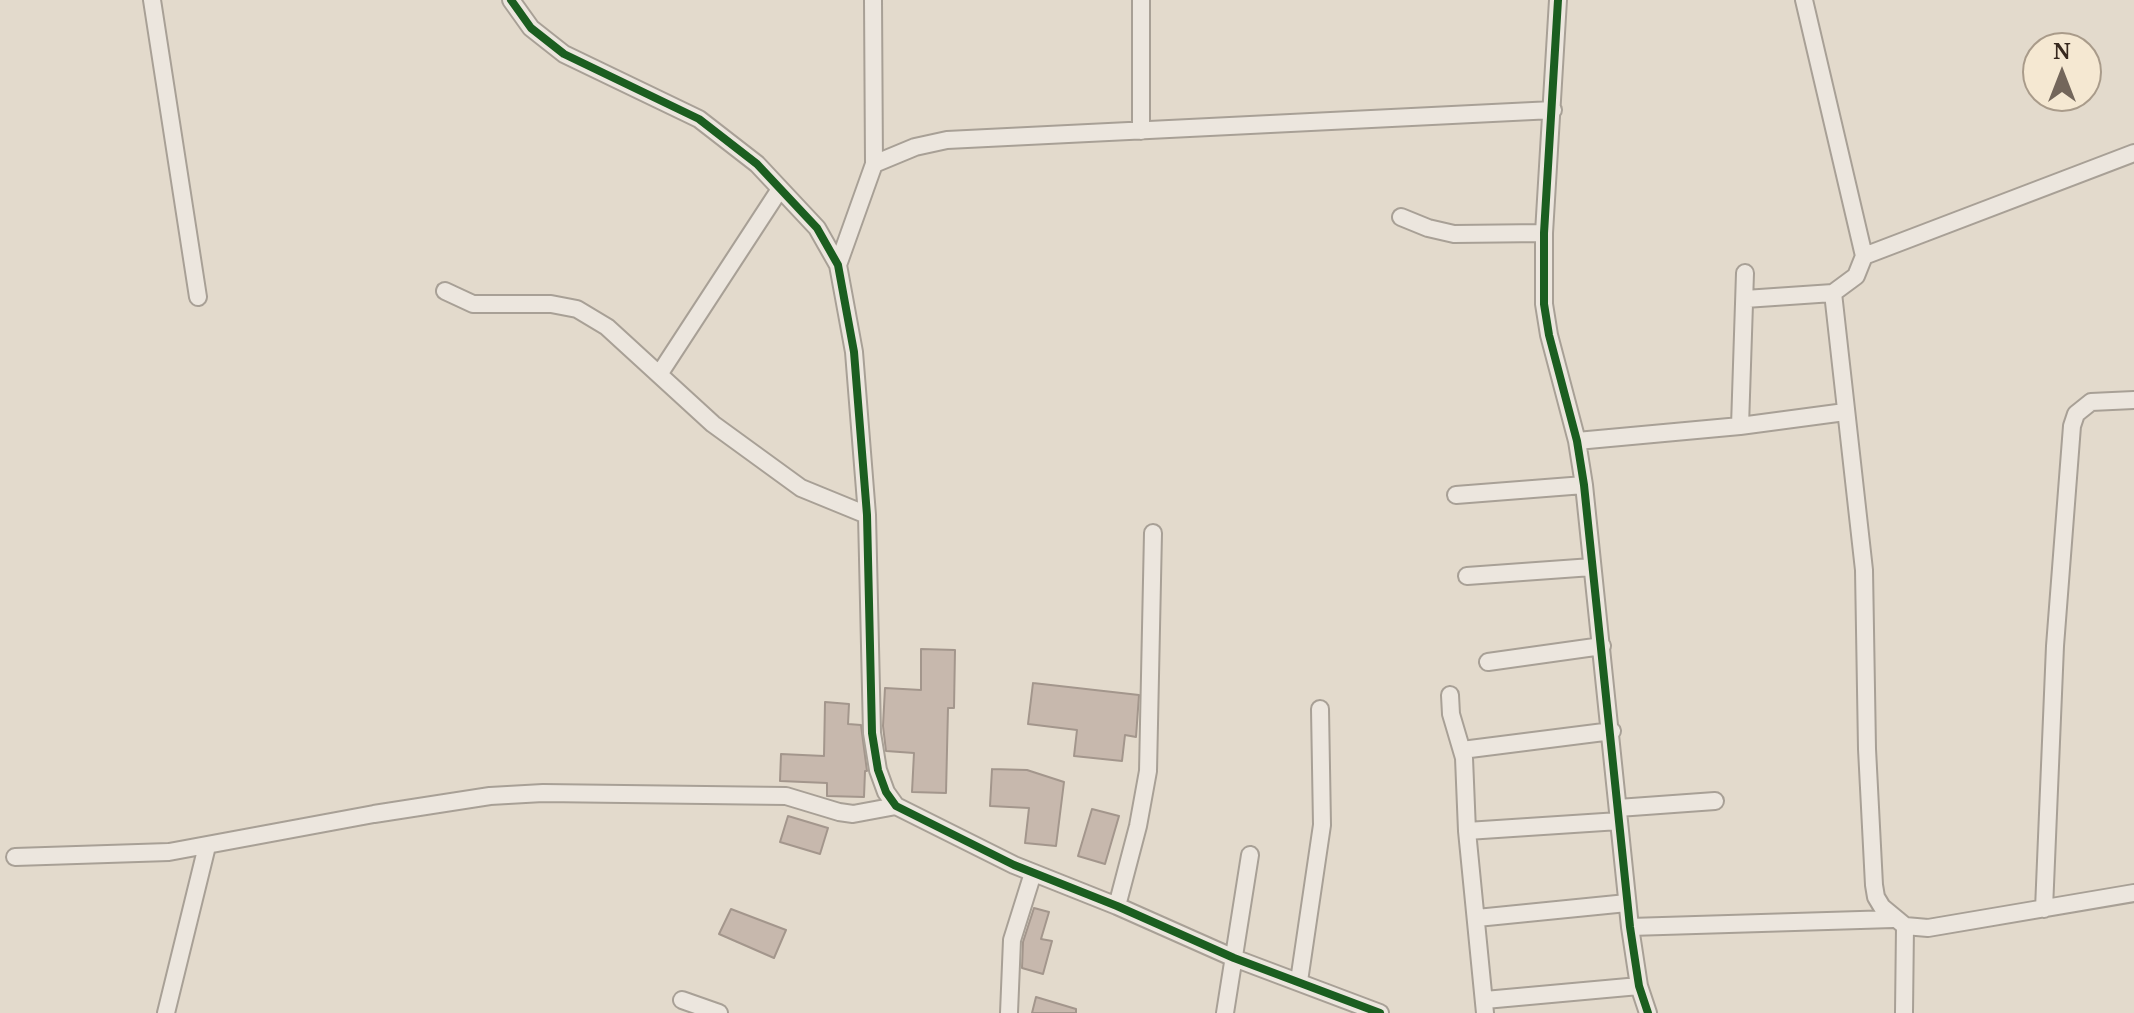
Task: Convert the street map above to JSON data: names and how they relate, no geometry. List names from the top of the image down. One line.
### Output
{"north":"top"}
